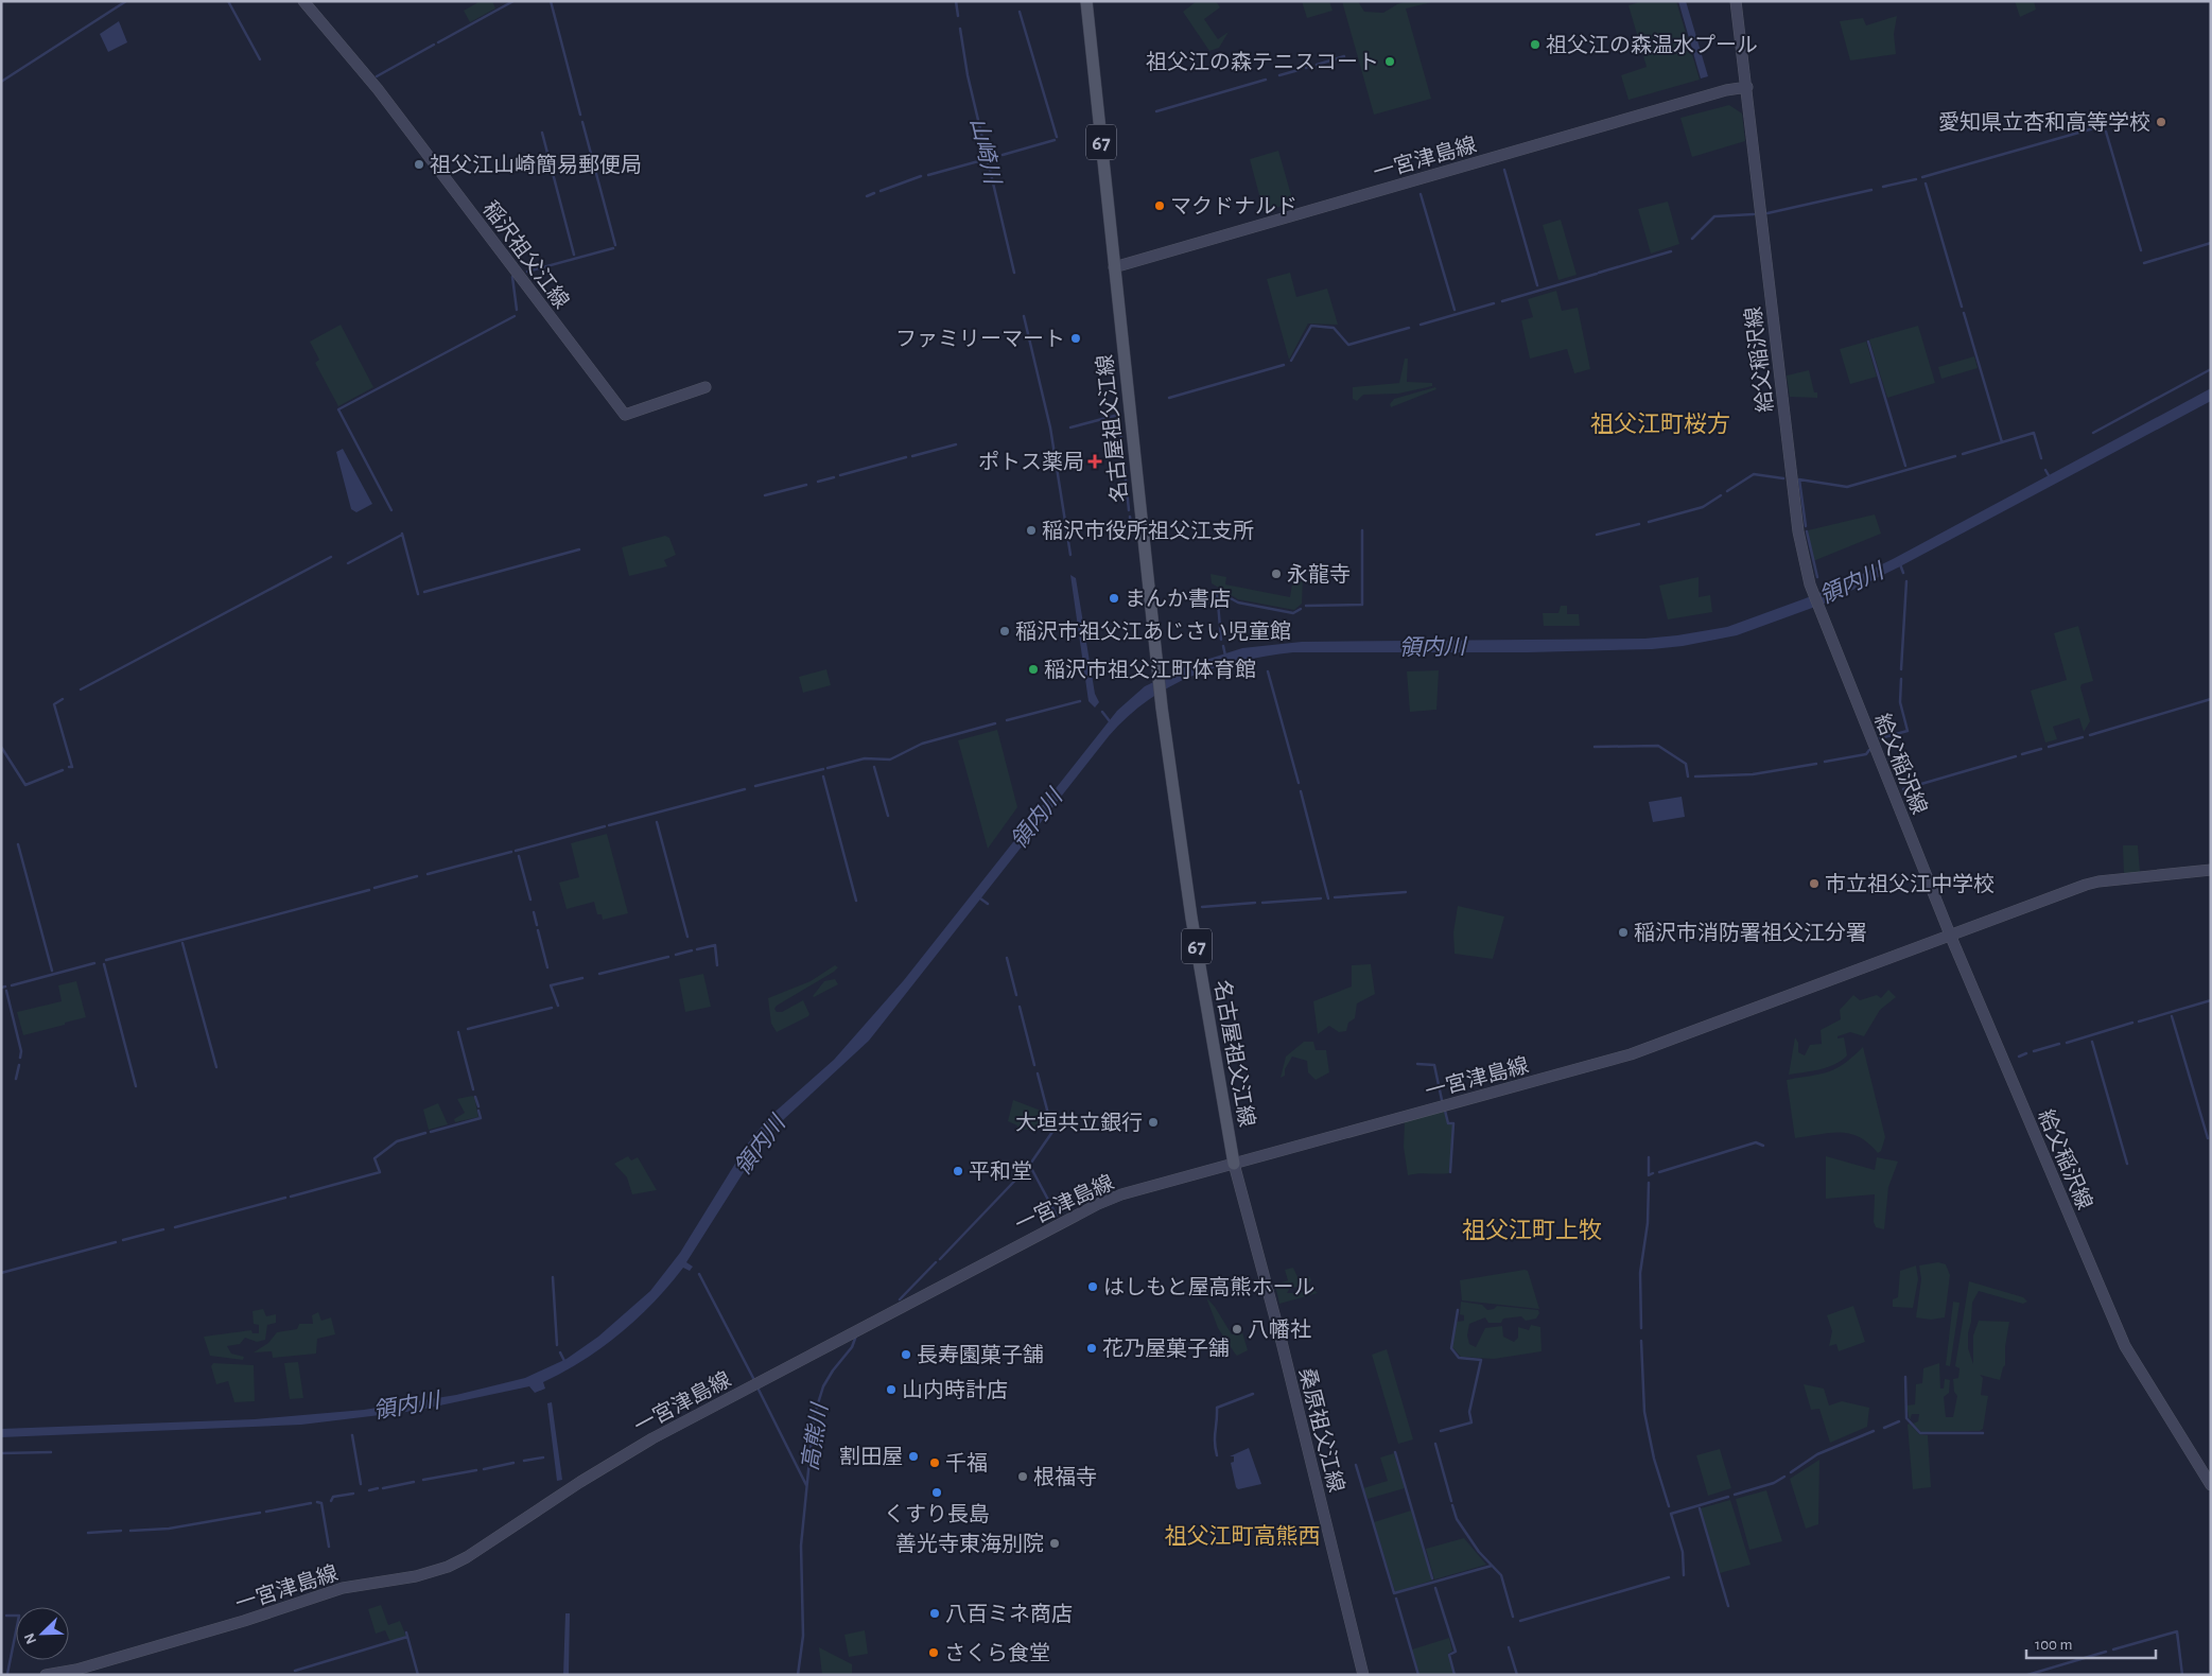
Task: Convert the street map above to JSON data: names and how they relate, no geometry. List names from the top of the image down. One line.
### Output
{"streets":{"main road":["67","一宮津島線","稲沢祖父江線","給父稲沢線","名古屋祖父江線","桑原祖父江線"]},"crossings":[["一宮津島線","給父稲沢線"],["一宮津島線","名古屋祖父江線"],["一宮津島線","桑原祖父江線"],["名古屋祖父江線","桑原祖父江線"]],"districts":["祖父江町桜方","祖父江町上牧","祖父江町高熊西"],"water":["山崎川","領内川","高熊川"],"places":{"other":["祖父江の森温水プール","祖父江の森テニスコート","愛知県立杏和高等学校","祖父江山崎簡易郵便局","マクドナルド","ファミリーマート","稲沢市役所祖父江支所","永龍寺","まんか書店","稲沢市祖父江あじさい児童館","稲沢市祖父江町体育館","市立祖父江中学校","稲沢市消防署祖父江分署","大垣共立銀行","平和堂","はしもと屋高熊ホール","八幡社","花乃屋菓子舗","長寿園菓子舗","山内時計店","割田屋","千福","根福寺","くすり長島","善光寺東海別院","八百ミネ商店","さくら食堂"],"health":["ポトス薬局"]},"scale_bar":"100 m","north":"bottom left"}
